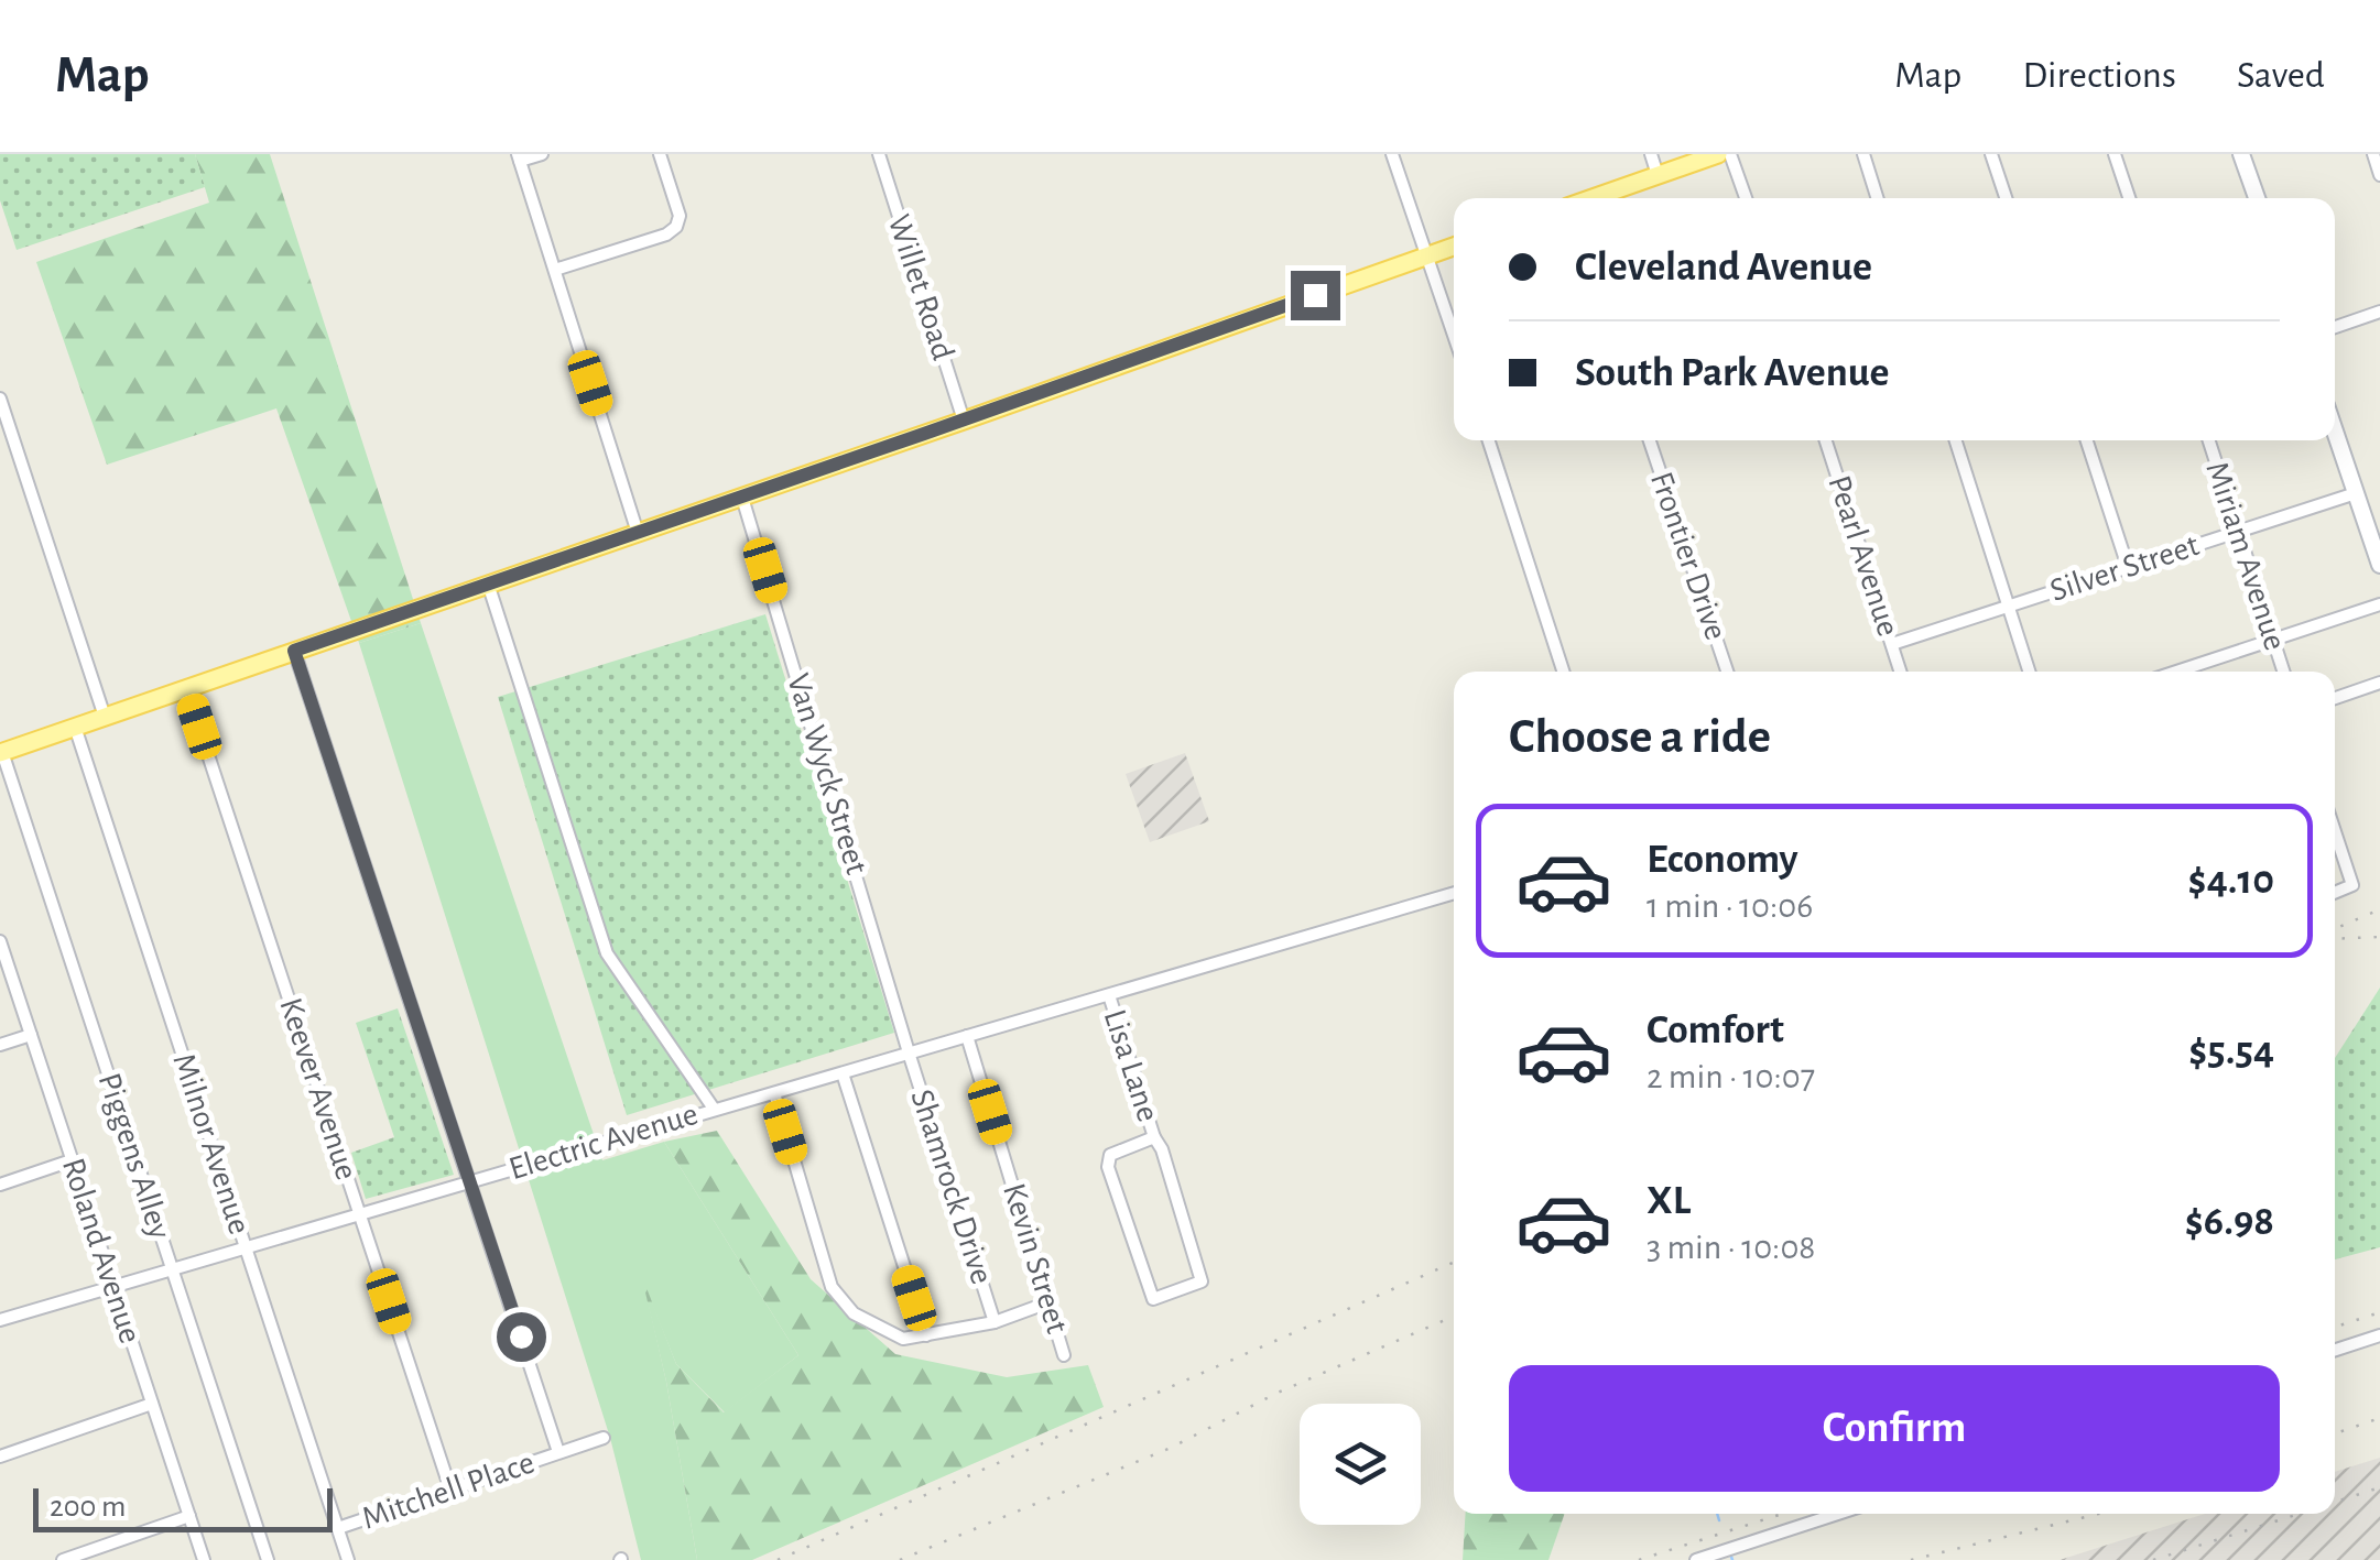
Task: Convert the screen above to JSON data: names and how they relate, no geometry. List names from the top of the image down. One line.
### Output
{"streets":{"street":["Willet Road","Frontier Drive","Pearl Avenue","Miriam Avenue","Silver Street","Van Wyck Street","Lisa Lane","Keever Avenue","Electric Avenue","Milnor Avenue","Piggens Alley","Shamrock Drive","Roland Avenue","Kevin Street","Mitchell Place"]},"crossings":[["Pearl Avenue","Silver Street"],["Miriam Avenue","Silver Street"],["Van Wyck Street","Electric Avenue"],["Van Wyck Street","Shamrock Drive"],["Lisa Lane","Electric Avenue"],["Keever Avenue","Electric Avenue"],["Keever Avenue","Mitchell Place"],["Electric Avenue","Milnor Avenue"],["Electric Avenue","Piggens Alley"],["Electric Avenue","Shamrock Drive"],["Electric Avenue","Roland Avenue"],["Electric Avenue","Kevin Street"],["Milnor Avenue","Mitchell Place"]],"scale_bar":"200 m","page":{"header":"Map","nav":["Map","Directions","Saved"],"banner":["Cleveland Avenue","South Park Avenue"],"heading":"Choose a ride","list":[{"name":"Economy","note":"1 min · 10:06","value":"$4.10"},{"name":"Comfort","note":"2 min · 10:07","value":"$5.54"},{"name":"XL","note":"3 min · 10:08","value":"$6.98"}],"buttons":"Confirm","scale":"200 m"}}
